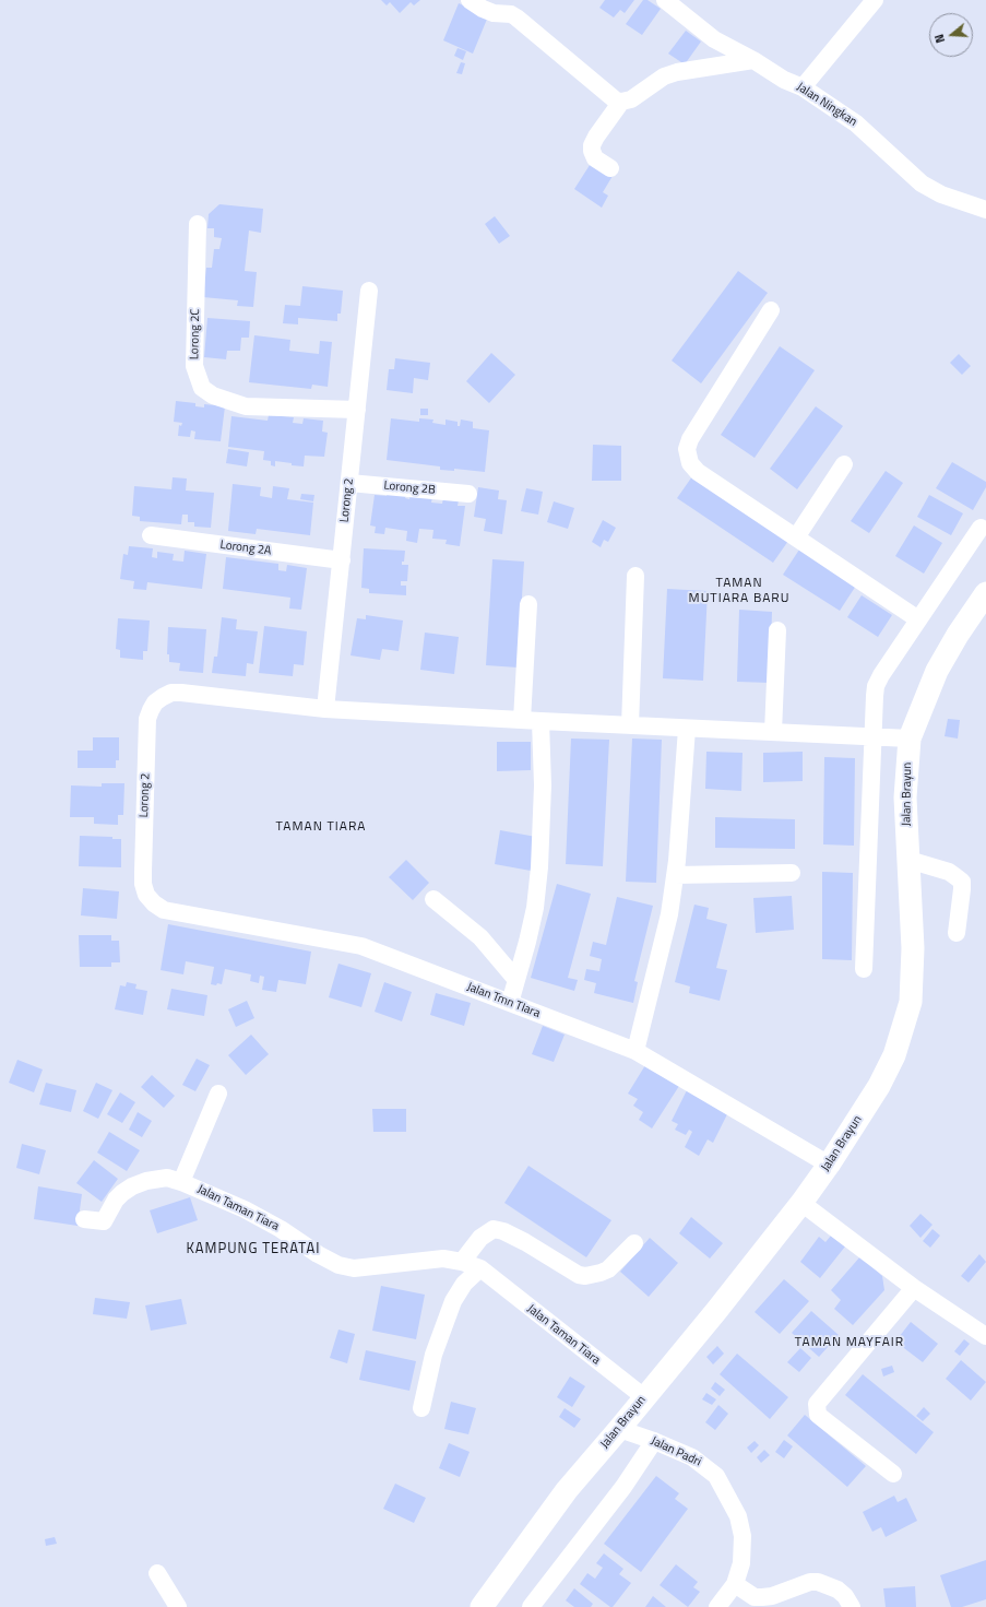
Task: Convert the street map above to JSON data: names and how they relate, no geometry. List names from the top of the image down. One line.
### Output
{"streets":{"main road":["Jalan Brayun"],"street":["Jalan Ningkan","Lorong 2C","Lorong 2B","Lorong 2","Lorong 2A","Jalan Tmn TIara","Jalan Taman Tiara","Jalan Padri"]},"crossings":[["Lorong 2C","Lorong 2"],["Lorong 2B","Lorong 2"],["Lorong 2","Lorong 2A"],["Lorong 2","Jalan Brayun"],["Lorong 2","Jalan Tmn TIara"],["Jalan Brayun","Jalan Tmn TIara"],["Jalan Brayun","Jalan Taman Tiara"],["Jalan Brayun","Jalan Padri"]],"districts":["TAMAN MUTIARA BARU","TAMAN TIARA","KAMPUNG TERATAI","TAMAN MAYFAIR"],"north":"left"}
